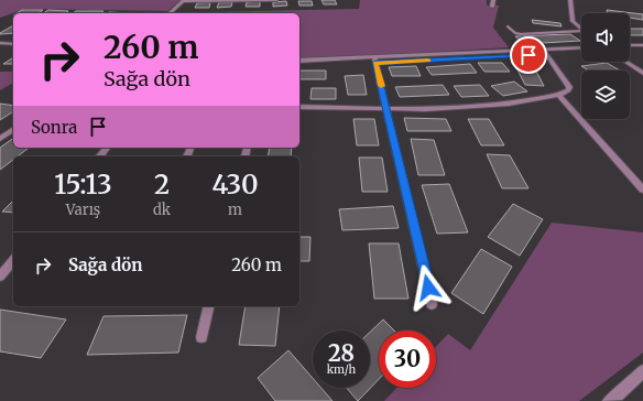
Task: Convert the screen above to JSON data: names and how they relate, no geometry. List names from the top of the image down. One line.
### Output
{"page":{"turn":["260 m","Sağa dön"],"then":"Sonra","eta":["15:13","Varış","2","dk","430","m"],"list":[{"name":"Sağa dön","value":"260 m"}],"speed":"28 km/h","limit":"30"}}
